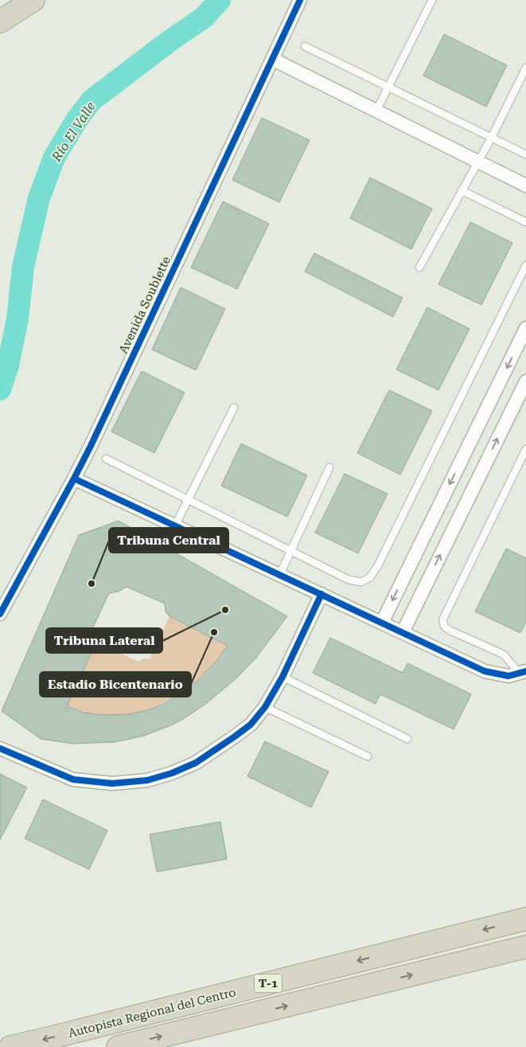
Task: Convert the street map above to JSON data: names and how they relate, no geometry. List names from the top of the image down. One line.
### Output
{"streets":{"highway":["T-1","Autopista Regional del Centro"],"street":["Avenida Soublette"]},"water":["Río El Valle"],"places":["Tribuna Central","Tribuna Lateral","Estadio Bicentenario"]}
